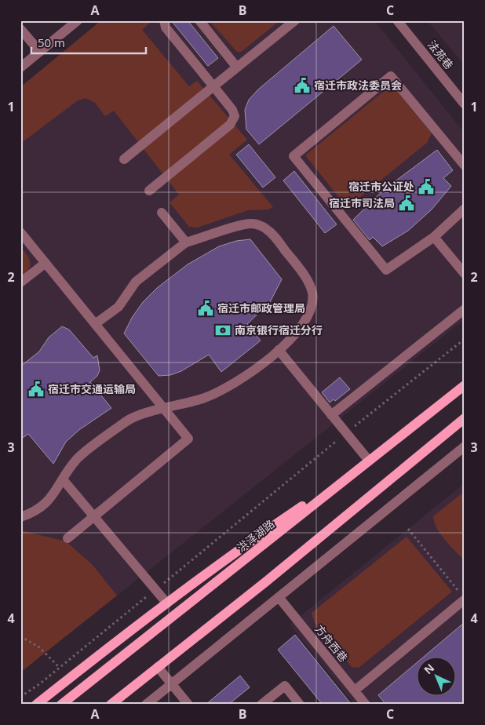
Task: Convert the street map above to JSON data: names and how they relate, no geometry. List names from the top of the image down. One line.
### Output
{"streets":{"main road":["洪泽湖路"],"street":["法苑巷","方舟西巷"]},"places":{"public building":["宿迁市政法委员会","宿迁市公证处","宿迁市司法局","宿迁市邮政管理局","宿迁市交通运输局"],"bank":["南京银行宿迁分行"]},"scale_bar":"50 m","north":"top left","grid":{"columns":["A","B","C"],"rows":["1","2","3","4"]}}
